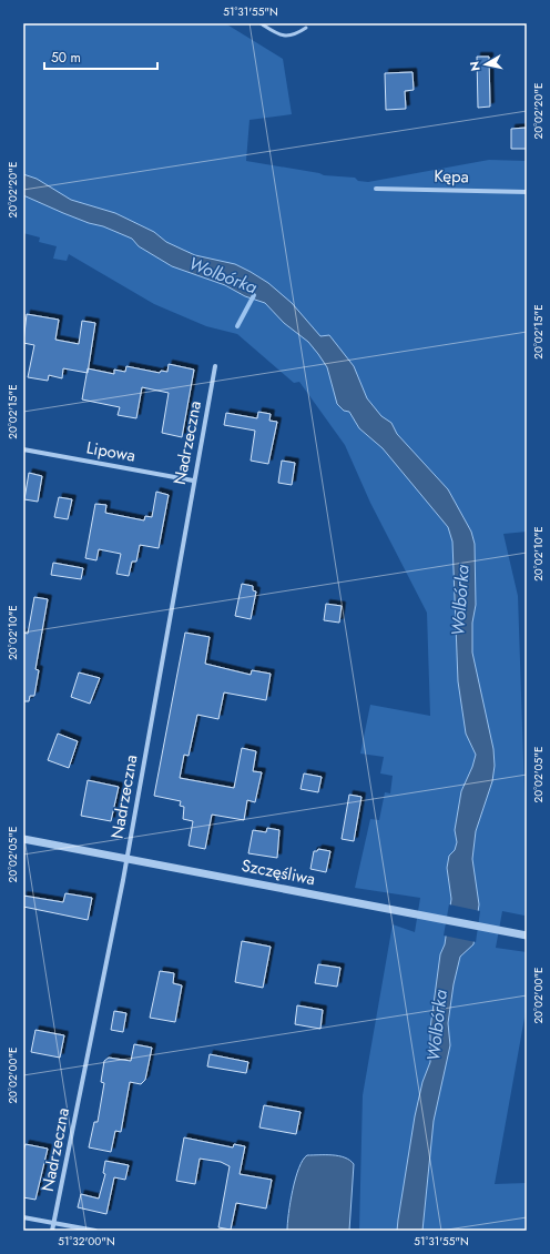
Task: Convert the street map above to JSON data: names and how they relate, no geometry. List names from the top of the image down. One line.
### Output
{"streets":{"street":["Kępa","Nadrzeczna","Lipowa","Szczęśliwa"]},"crossings":[["Nadrzeczna","Lipowa"],["Nadrzeczna","Szczęśliwa"]],"water":["Wolbórka"],"scale_bar":"50 m","north":"left","coordinates":["51°31'55\"N","20°02'20\"E","20°02'15\"E","20°02'10\"E","20°02'05\"E","20°02'00\"E","51°32'00\"N"]}
